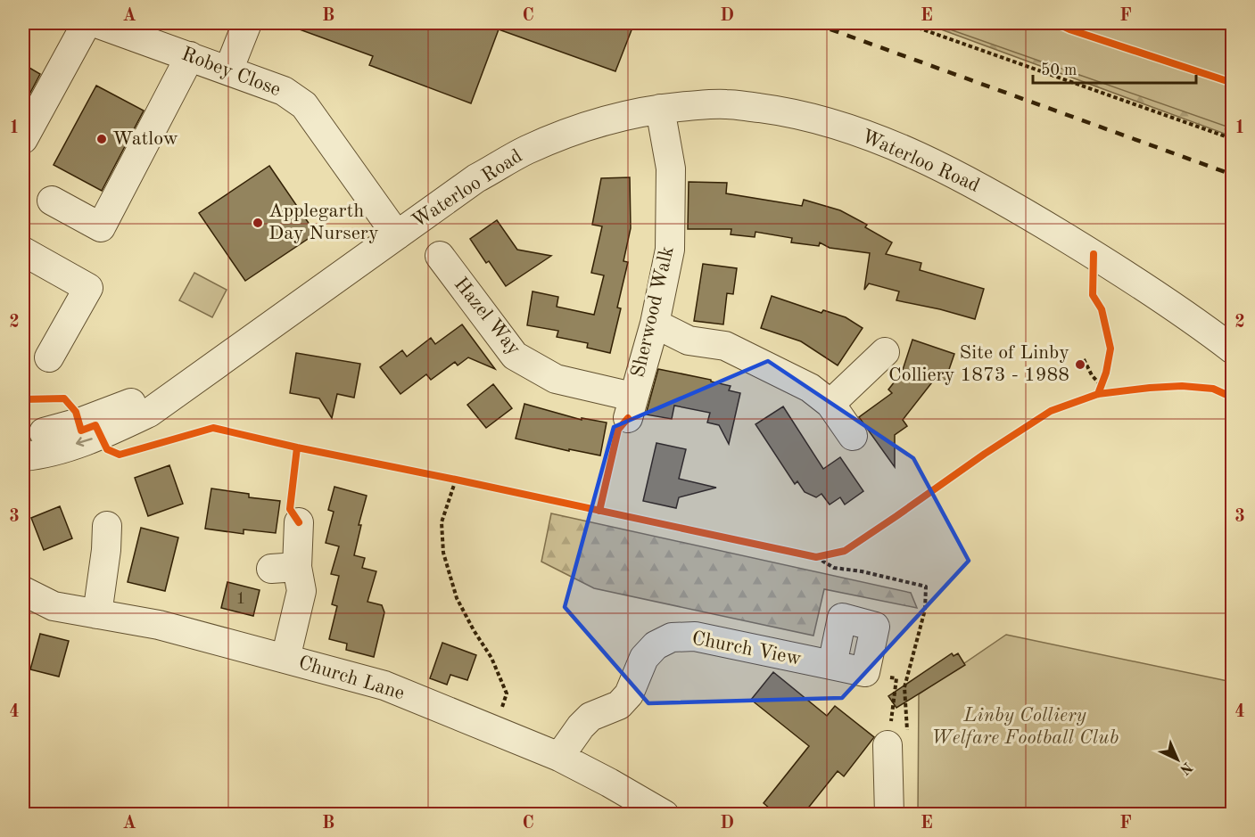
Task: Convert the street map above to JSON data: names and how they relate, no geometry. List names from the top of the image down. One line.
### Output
{"streets":{"street":["Robey Close","Waterloo Road","Sherwood Walk","Hazel Way","Church View","Church Lane"]},"crossings":[["Robey Close","Waterloo Road"],["Waterloo Road","Sherwood Walk"],["Sherwood Walk","Hazel Way"],["Church View","Church Lane"]],"parks":["Linby Colliery Welfare Football Club"],"places":["Watlow","Applegarth Day Nursery","Site of Linby Colliery 1873 - 1988"],"house_numbers":["1"],"scale_bar":"50 m","north":"bottom right","grid":{"columns":["A","B","C","D","E","F"],"rows":["1","2","3","4"]}}
